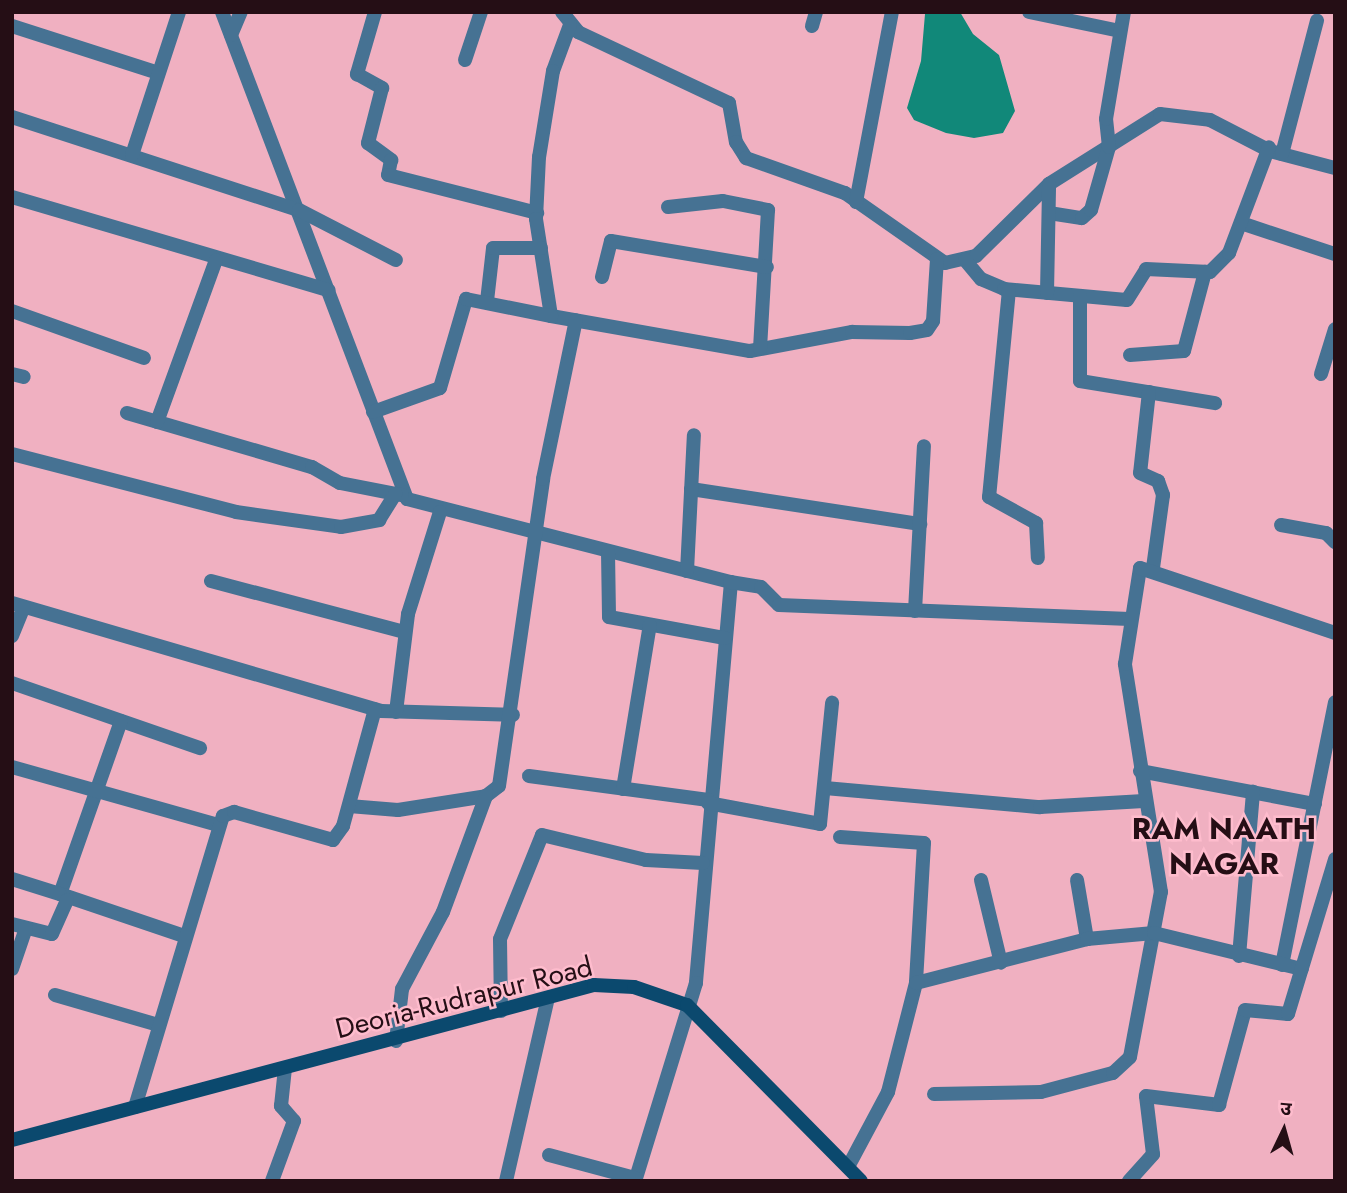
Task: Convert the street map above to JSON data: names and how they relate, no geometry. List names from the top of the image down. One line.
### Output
{"streets":{"main road":["Deoria-Rudrapur Road"]},"districts":["RAM NAATH NAGAR"],"north":"top"}
